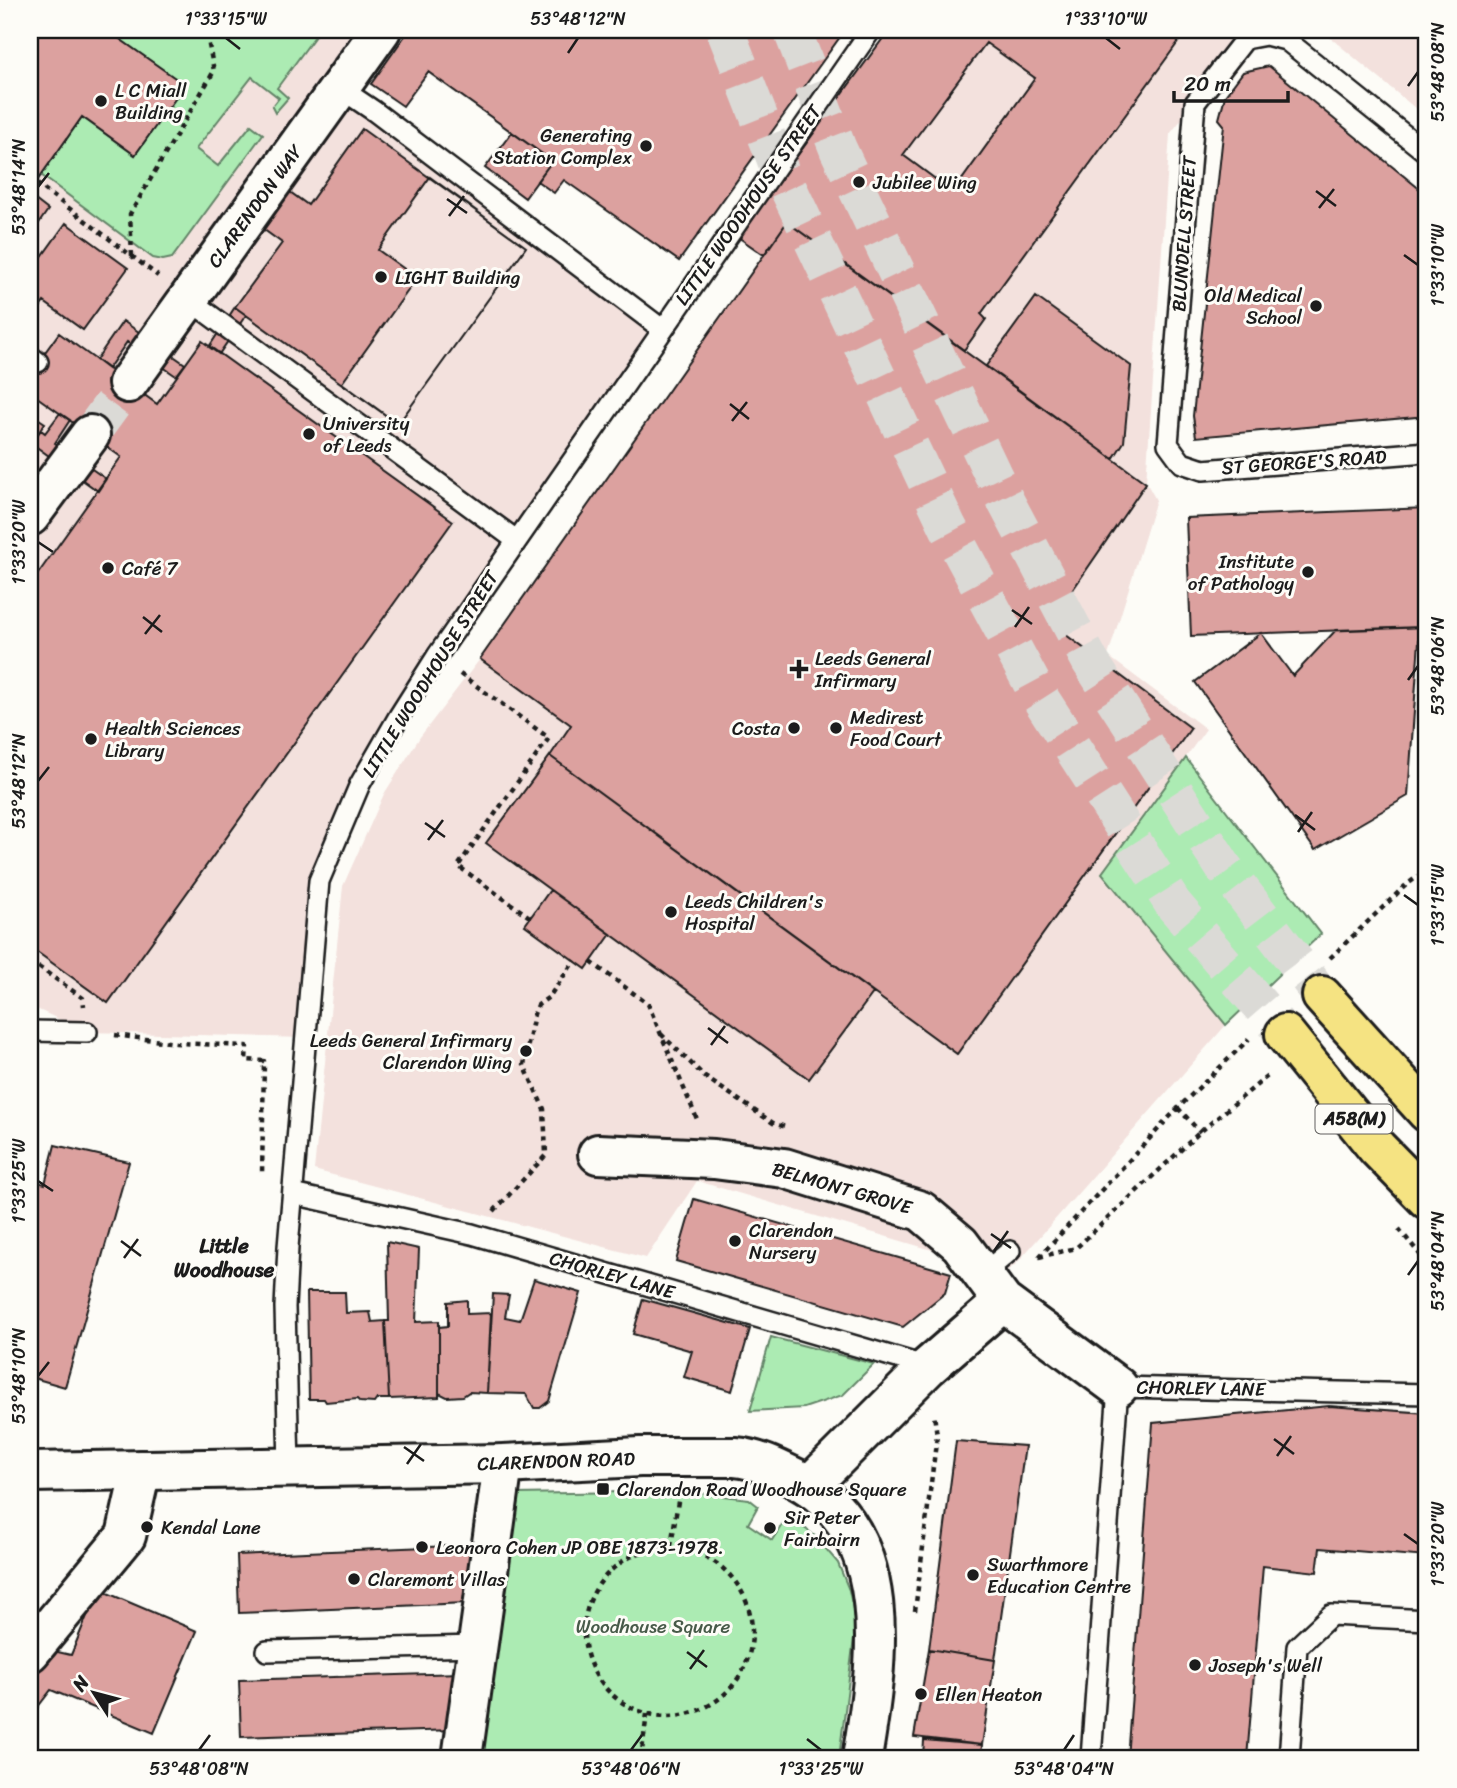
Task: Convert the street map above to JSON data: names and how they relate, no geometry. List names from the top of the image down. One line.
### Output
{"streets":{"highway":["A58(M)"],"street":["CLARENDON WAY","BELMONT GROVE","CHORLEY LANE","CLARENDON ROAD"],"lane":["LITTLE WOODHOUSE STREET","BLUNDELL STREET","ST GEORGE'S ROAD"]},"crossings":[["LITTLE WOODHOUSE STREET","CHORLEY LANE"],["LITTLE WOODHOUSE STREET","CLARENDON ROAD"],["BLUNDELL STREET","ST GEORGE'S ROAD"],["BELMONT GROVE","CHORLEY LANE"]],"districts":["Little Woodhouse"],"parks":["Woodhouse Square"],"places":{"other":["L C Miall Building","Generating Station Complex","Jubilee Wing","LIGHT Building","Old Medical School","University of Leeds","Café 7","Institute of Pathology","Costa","Medirest Food Court","Health Sciences Library","Leeds Children's Hospital","Leeds General Infirmary Clarendon Wing","Clarendon Nursery","Kendal Lane","Sir Peter Fairbairn","Leonora Cohen JP OBE 1873-1978.","Swarthmore Education Centre","Claremont Villas","Joseph's Well","Ellen Heaton"],"health":["Leeds General Infirmary"],"transit":["Clarendon Road Woodhouse Square"]},"scale_bar":"20 m","north":"top left","coordinates":["1°33'15\"W","53°48'12\"N","1°33'10\"W","53°48'08\"N","53°48'14\"N","1°33'20\"W","53°48'06\"N","1°33'25\"W","53°48'04\"N","53°48'10\"N"]}
